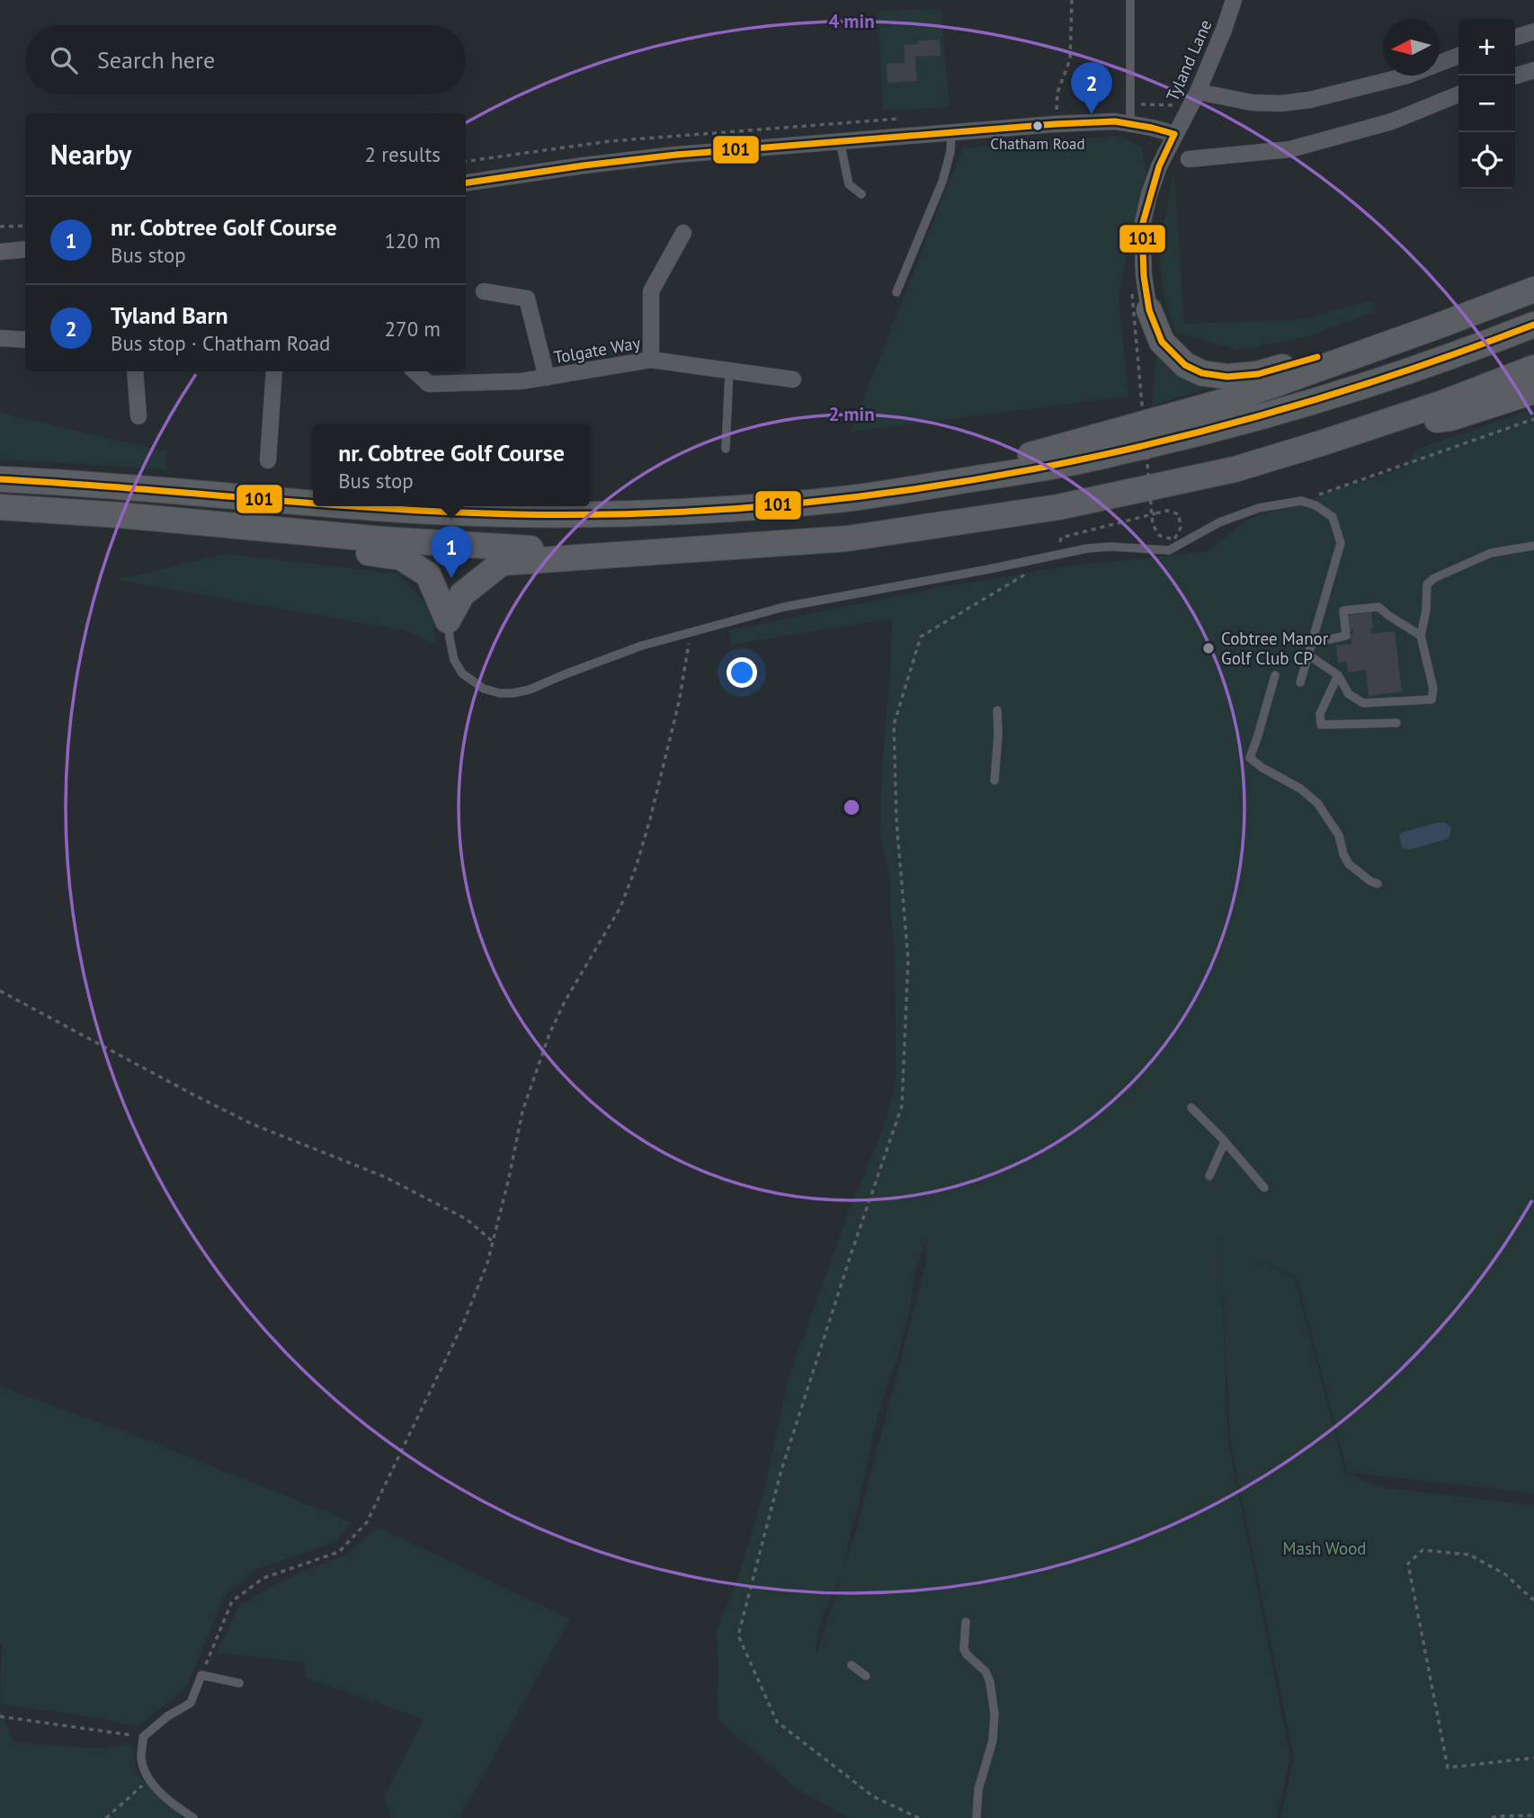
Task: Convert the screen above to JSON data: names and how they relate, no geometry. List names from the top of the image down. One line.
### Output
{"streets":{"street":["Tyland Lane","Tolgate Way"]},"parks":["Mash Wood"],"places":["Chatham Road","Cobtree Manor Golf Club CP"],"lines":["transit line 101"],"north":"left","page":{"map_buttons":["+","−"],"search":"Search here","pins":["2","1"],"heading":["Nearby","2 results"],"list":[{"mark":"1","name":"nr. Cobtree Golf Course","note":"Bus stop","value":"120 m"},{"mark":"2","name":"Tyland Barn","note":"Bus stop · Chatham Road","value":"270 m"}],"popup":["nr. Cobtree Golf Course","Bus stop"]},"rings":["4 min","2 min"]}
